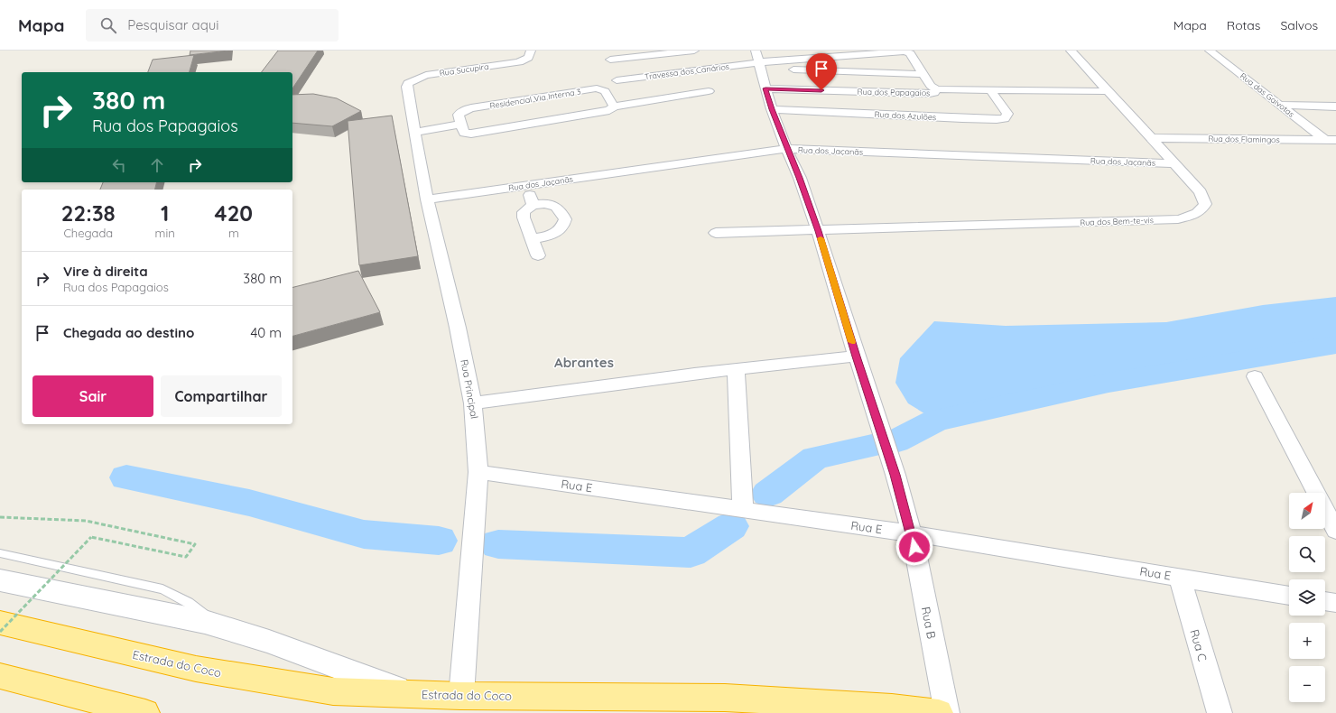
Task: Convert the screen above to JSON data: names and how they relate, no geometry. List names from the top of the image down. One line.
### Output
{"streets":{"highway":["Estrada do Coco"],"street":["Rua Sucupira","Travessa dos Canários","Rua dos Papagaios","Rua das Gaivotas","Residencial Via Interna 3","Rua dos Azulões","Rua dos Flamingos","Rua dos Jaçanãs","Rua dos Bem-te-vis","Rua Principal","Rua E","Rua B","Rua C"]},"crossings":[["Rua Sucupira","Rua Principal"],["Travessa dos Canários","Rua B"],["Rua dos Papagaios","Rua dos Azulões"],["Rua dos Papagaios","Rua dos Bem-te-vis"],["Rua dos Papagaios","Rua B"],["Rua das Gaivotas","Rua dos Flamingos"],["Rua dos Azulões","Rua B"],["Rua dos Flamingos","Rua dos Bem-te-vis"],["Rua dos Jaçanãs","Rua dos Bem-te-vis"],["Rua dos Jaçanãs","Rua Principal"],["Rua dos Jaçanãs","Rua B"],["Rua dos Bem-te-vis","Rua B"],["Rua Principal","Rua E"],["Rua Principal","Estrada do Coco"],["Rua E","Rua B"],["Rua E","Rua C"]],"districts":["Abrantes"],"north":"top right","page":{"header":"Mapa","search":"Pesquisar aqui","nav":["Mapa","Rotas","Salvos"],"turn":["380 m","Rua dos Papagaios"],"eta":["22:38","Chegada","1","min","420","m"],"list":[{"name":"Vire à direita","note":"Rua dos Papagaios","value":"380 m"},{"name":"Chegada ao destino","value":"40 m"}],"buttons":["Sair","Compartilhar"],"map_buttons":["+","−"]}}
